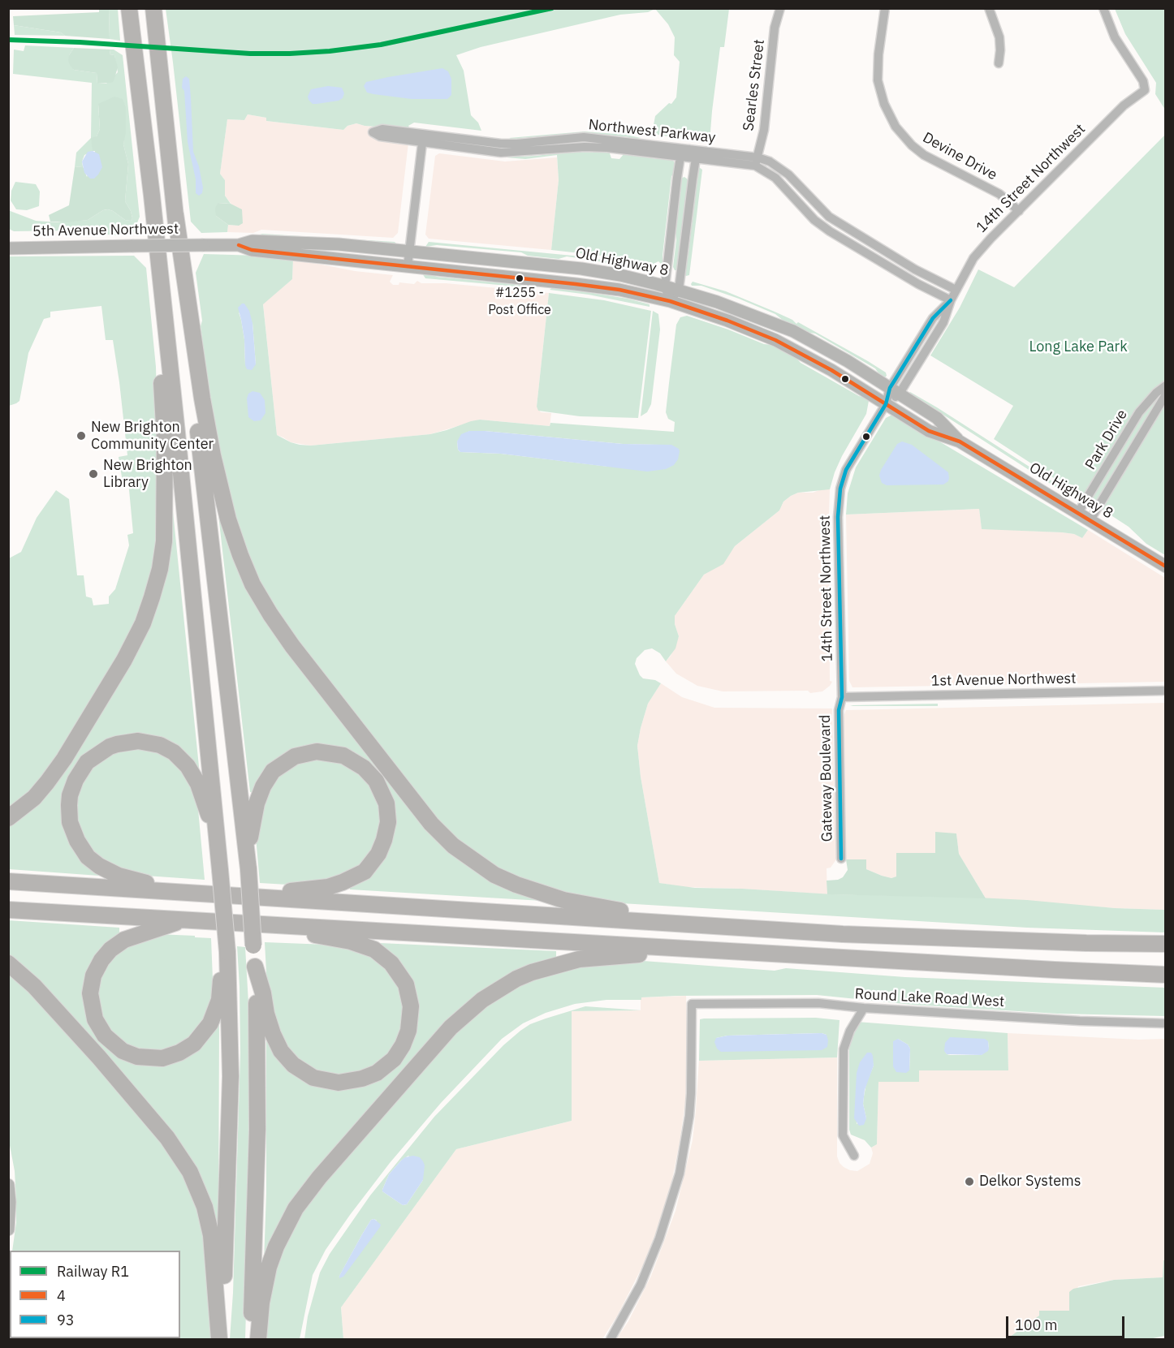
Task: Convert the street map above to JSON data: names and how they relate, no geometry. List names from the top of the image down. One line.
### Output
{"streets":{"street":["Searles Street","Northwest Parkway","Devine Drive","14th Street Northwest","5th Avenue Northwest","Old Highway 8","Park Drive","1st Avenue Northwest","Gateway Boulevard","Round Lake Road West"]},"crossings":[["Searles Street","Northwest Parkway"],["Northwest Parkway","14th Street Northwest"],["Devine Drive","14th Street Northwest"],["14th Street Northwest","Old Highway 8"],["14th Street Northwest","1st Avenue Northwest"],["14th Street Northwest","Gateway Boulevard"],["5th Avenue Northwest","Old Highway 8"],["Old Highway 8","Park Drive"],["1st Avenue Northwest","Gateway Boulevard"]],"parks":["Long Lake Park"],"places":["#1255 - Post Office","New Brighton Community Center","New Brighton Library","Delkor Systems"],"lines":["rail line R1","transit line 4","transit line 93"],"legend":["Railway R1","4","93"],"scale_bar":"100 m"}
